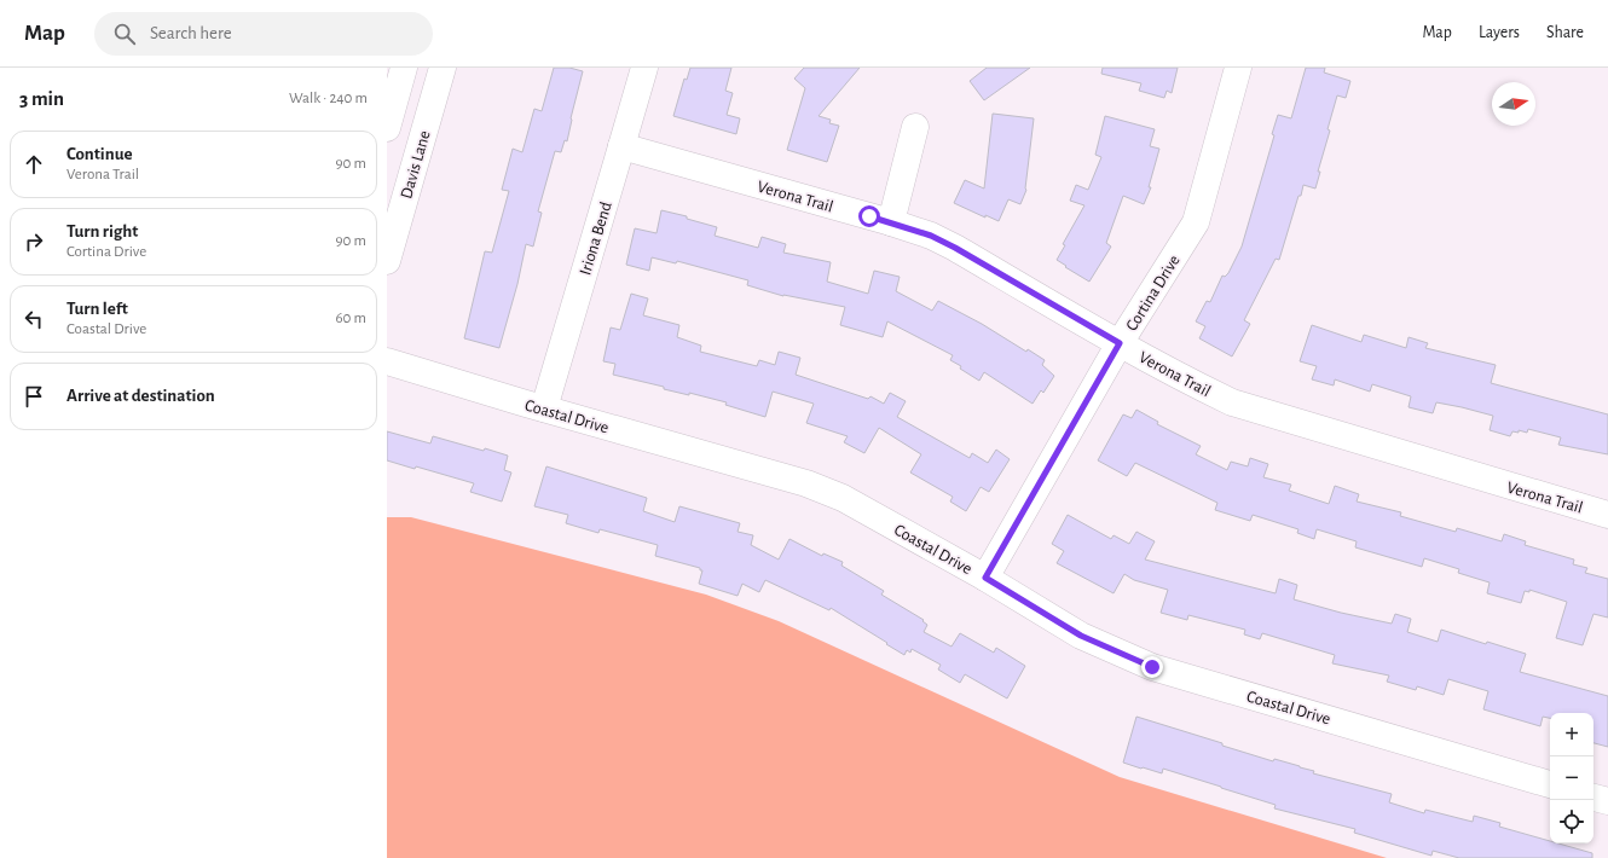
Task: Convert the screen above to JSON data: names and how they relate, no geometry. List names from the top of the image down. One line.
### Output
{"streets":{"street":["Davis Lane","Verona Trail","Iriona Bend","Cortina Drive","Coastal Drive"]},"crossings":[["Verona Trail","Iriona Bend"],["Verona Trail","Cortina Drive"],["Iriona Bend","Coastal Drive"],["Cortina Drive","Coastal Drive"]],"north":"right","page":{"header":"Map","search":"Search here","nav":["Map","Layers","Share"],"heading":["3 min","Walk · 240 m"],"list":[["Continue","Verona Trail","90 m"],["Turn right","Cortina Drive","90 m"],["Turn left","Coastal Drive","60 m"],"Arrive at destination"],"map_buttons":["+","−"]}}
